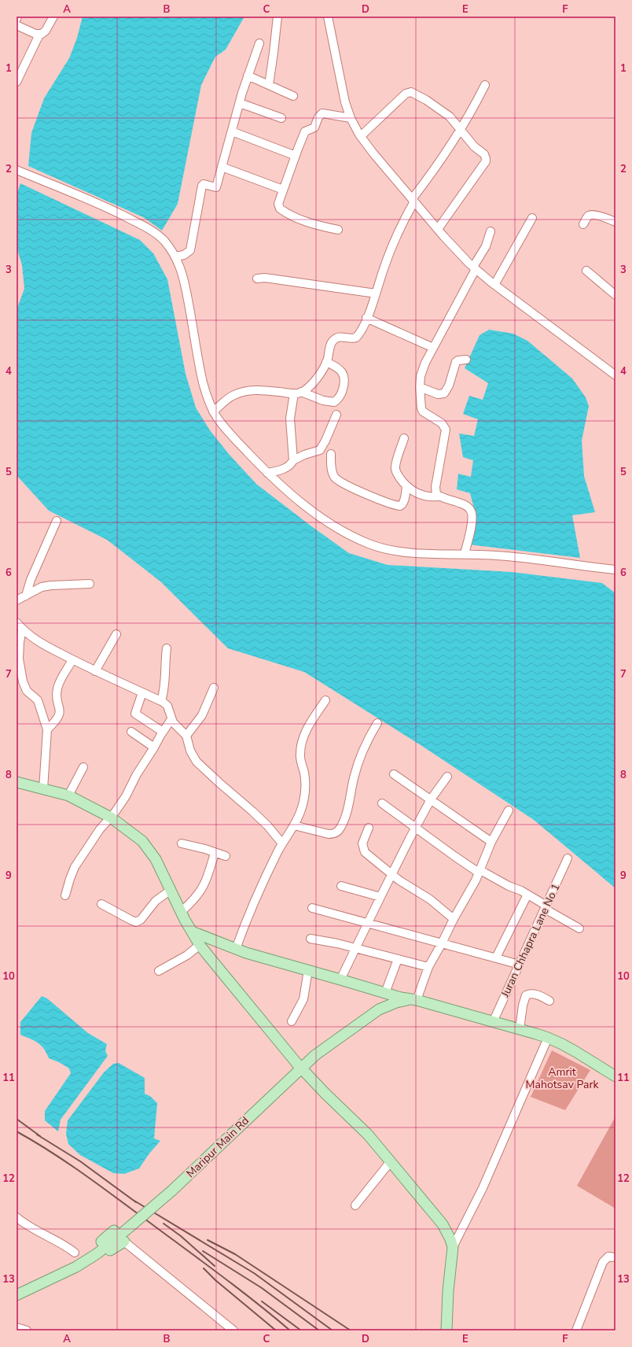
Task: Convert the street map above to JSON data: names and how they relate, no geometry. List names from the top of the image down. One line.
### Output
{"streets":{"main road":["Maripur Main Rd"],"street":["Juran Chhapra Lane No 1"]},"parks":["Amrit Mahotsav Park"],"grid":{"columns":["A","B","C","D","E","F"],"rows":["1","2","3","4","5","6","7","8","9","10","11","12","13"]}}
